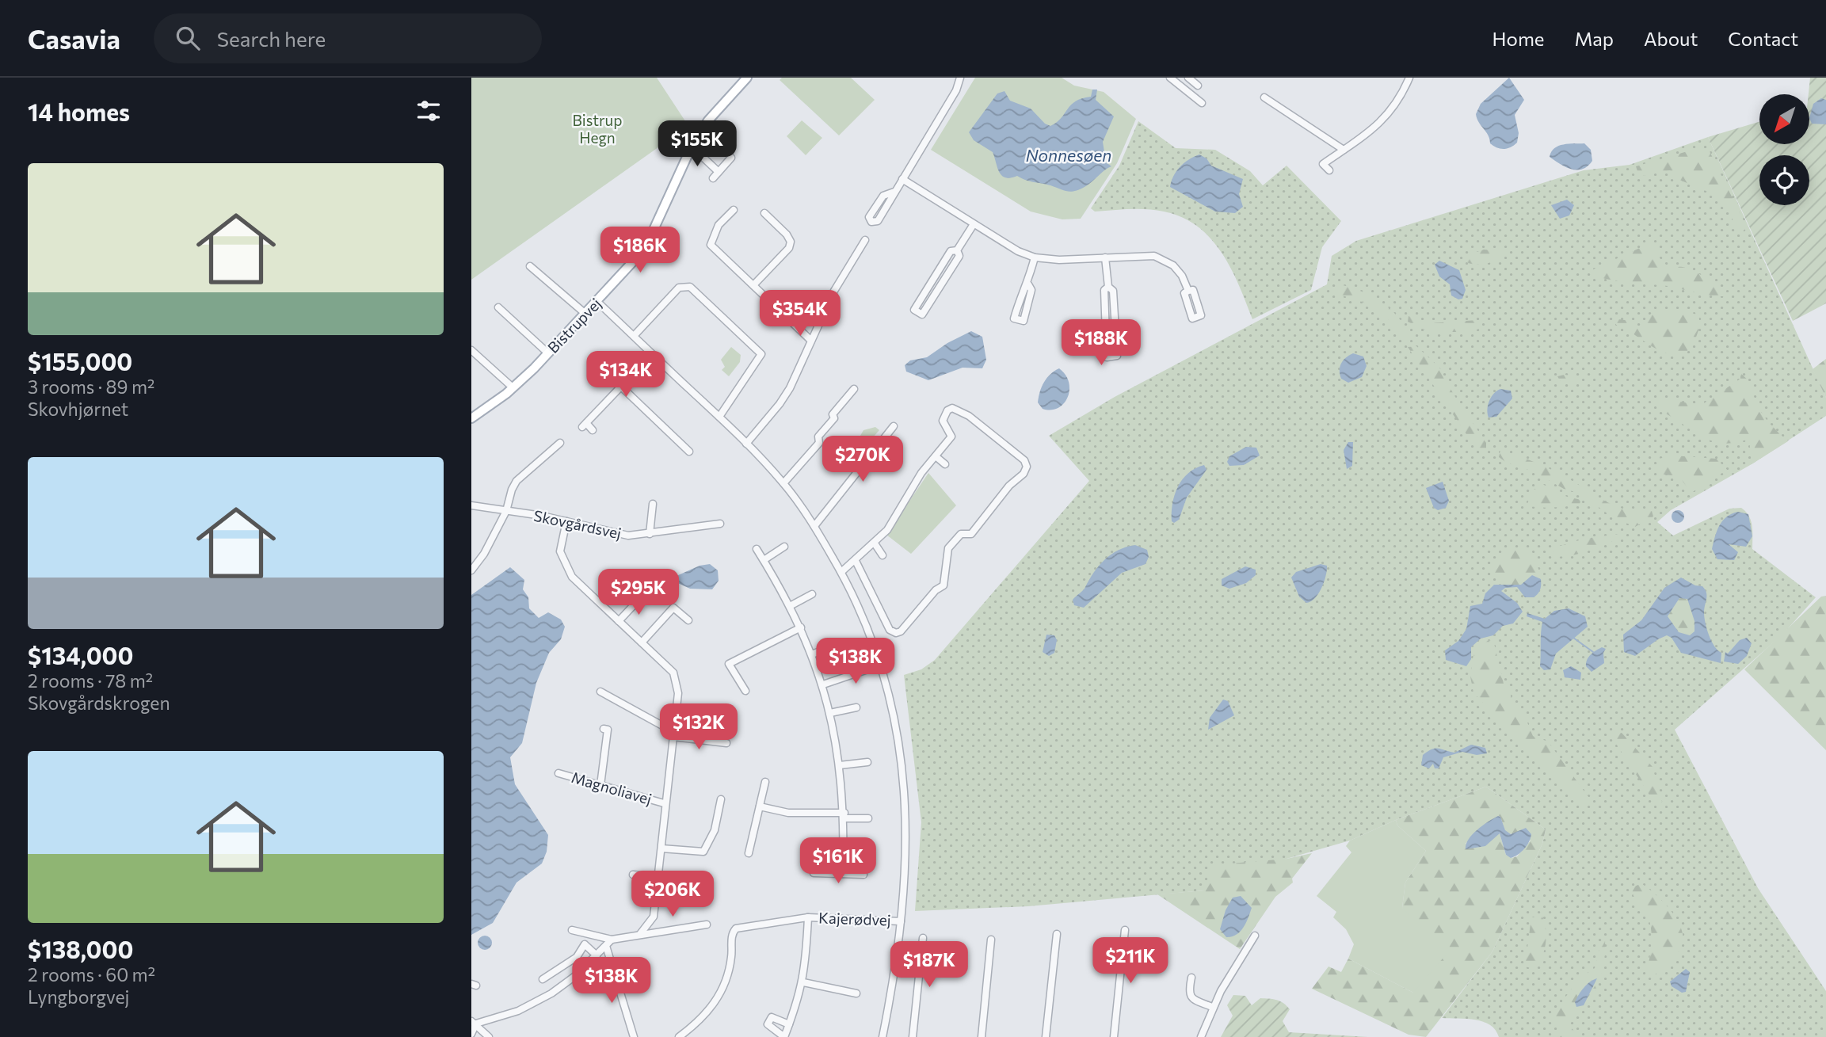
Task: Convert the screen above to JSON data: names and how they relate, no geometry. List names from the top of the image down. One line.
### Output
{"streets":{"main road":["Bistrupvej"],"street":["Skovgårdsvej","Magnoliavej","Kajerødvej"]},"water":["Nonnesøen"],"parks":["Bistrup Hegn"],"north":"bottom left","page":{"header":"Casavia","search":"Search here","nav":["Home","Map","About","Contact"],"heading":"14 homes","price":["$155K","$186K","$354K","$188K","$134K","$270K","$295K","$138K","$132K","$161K","$206K","$211K","$187K","$138K"],"list":[{"name":"$155,000","note":"3 rooms · 89 m² · Skovhjørnet"},{"name":"$134,000","note":"2 rooms · 78 m² · Skovgårdskrogen"},{"name":"$138,000","note":"2 rooms · 60 m² · Lyngborgvej"}]}}
